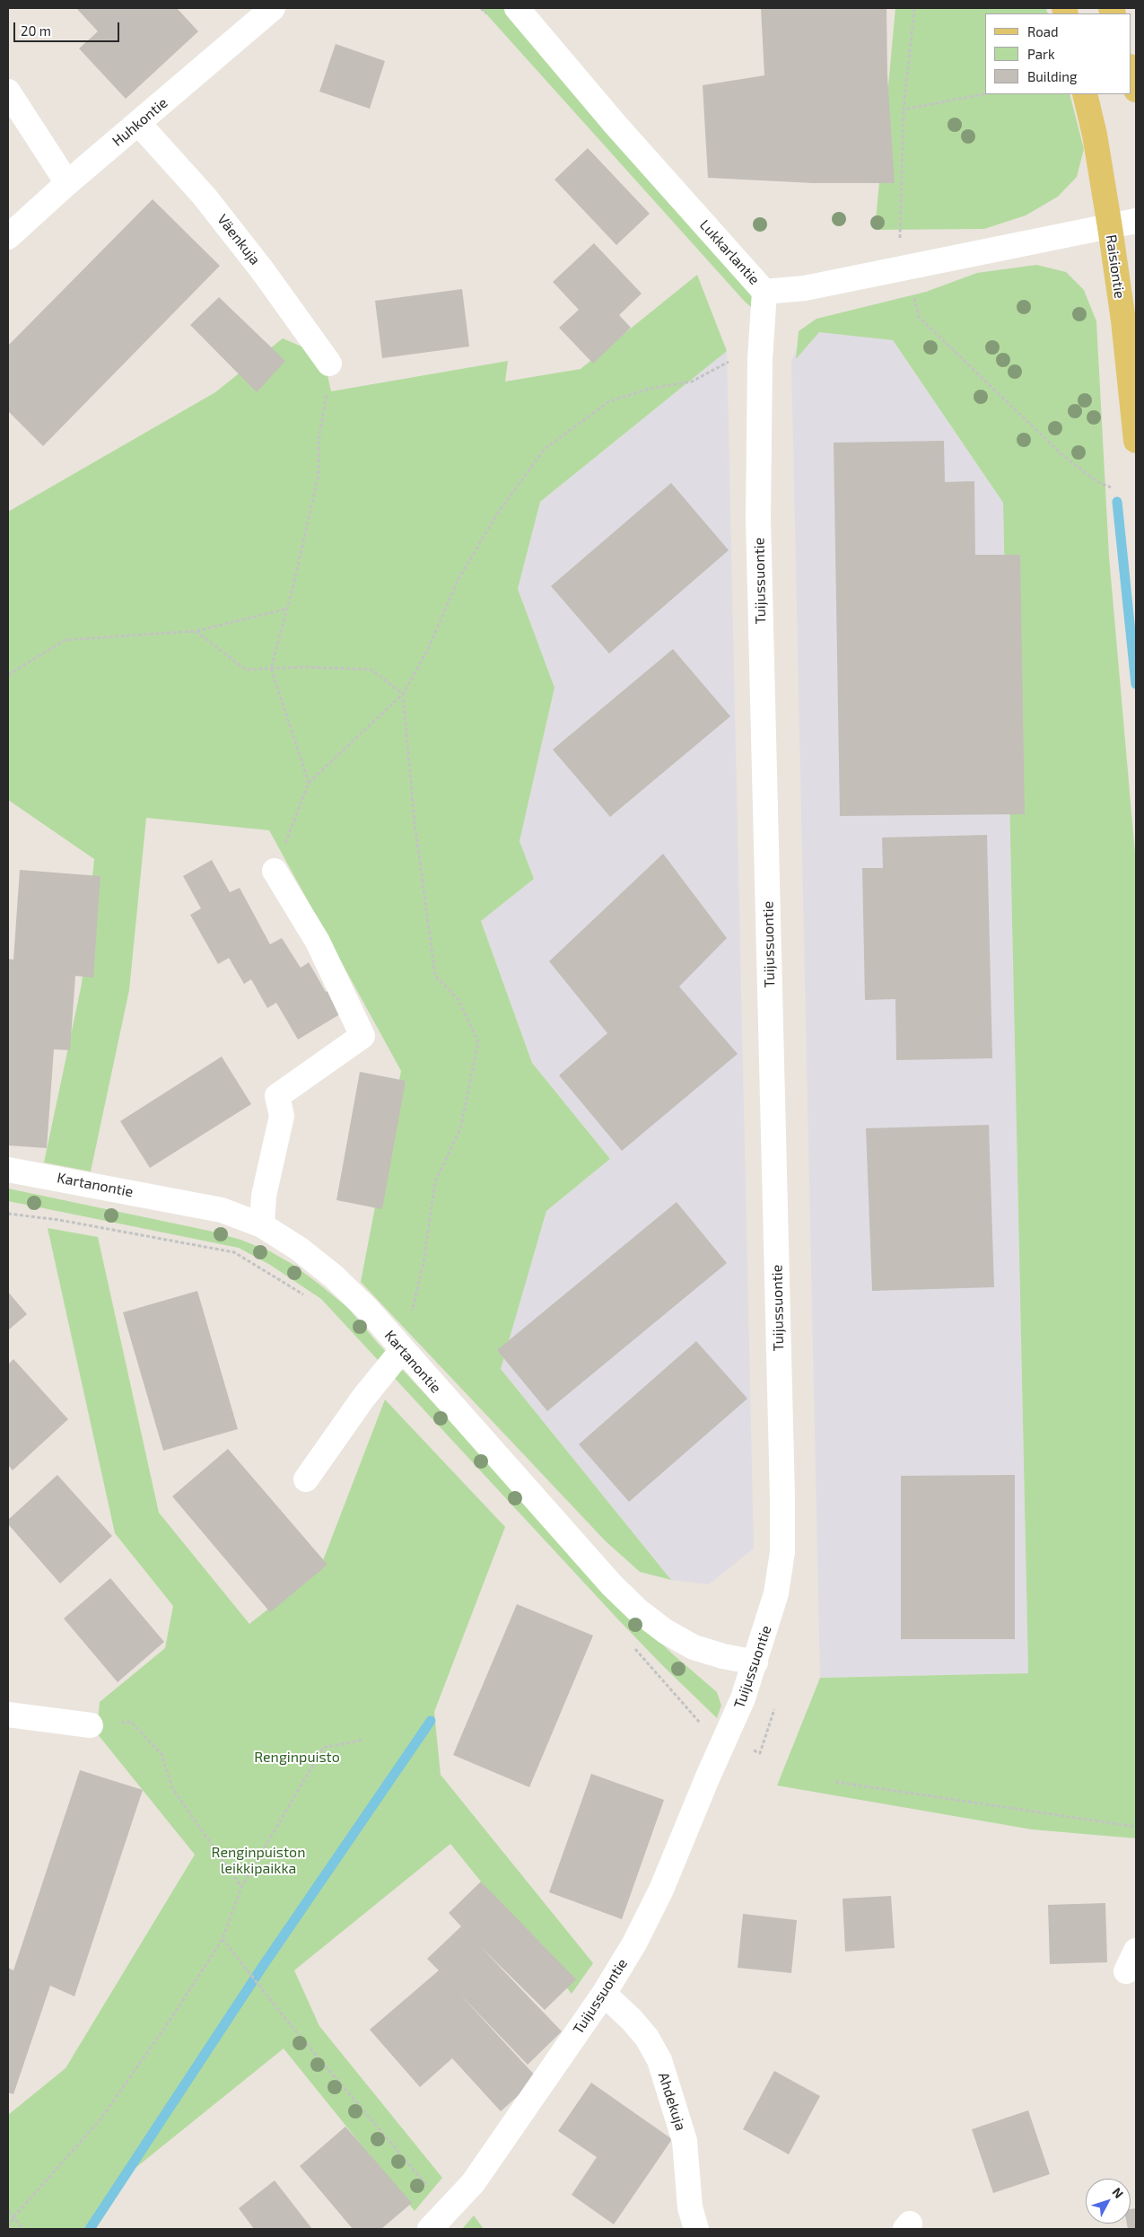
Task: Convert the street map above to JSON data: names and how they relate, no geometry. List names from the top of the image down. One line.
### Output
{"streets":{"main road":["Raisiontie"],"street":["Huhkontie","Väenkuja","Lukkarlantie","Tuijussuontie","Kartanontie","Ahdekuja"]},"crossings":[["Huhkontie","Väenkuja"],["Lukkarlantie","Raisiontie"],["Lukkarlantie","Tuijussuontie"],["Tuijussuontie","Kartanontie"],["Tuijussuontie","Ahdekuja"]],"parks":["Renginpuisto","Renginpuiston leikkipaikka"],"legend":["Road","Park","Building"],"scale_bar":"20 m","north":"top right"}
